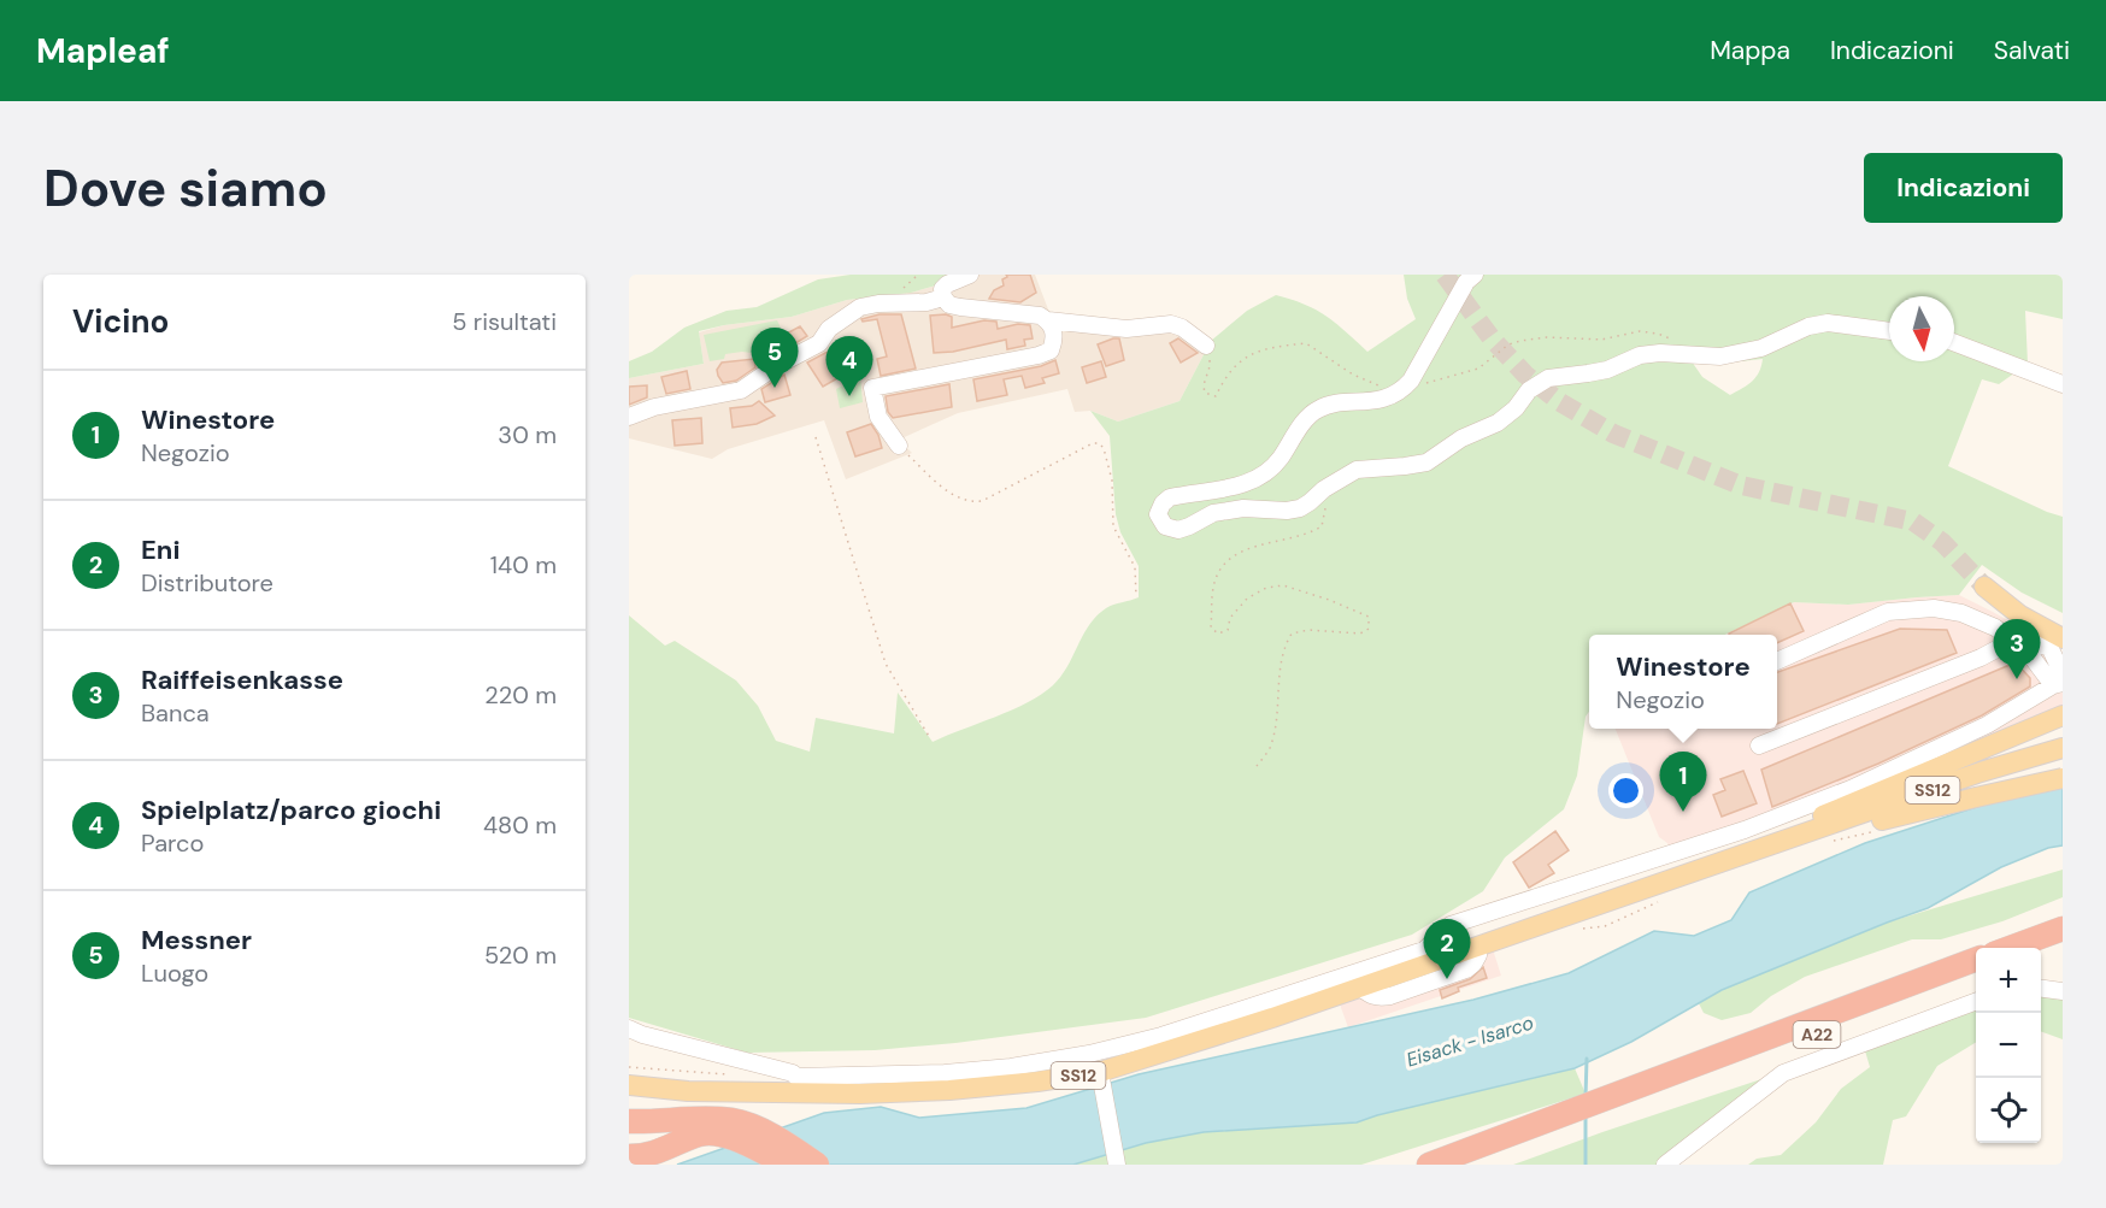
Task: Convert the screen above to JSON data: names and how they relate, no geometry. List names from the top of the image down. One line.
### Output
{"streets":{"highway":["A22"],"main road":["SS12"]},"water":["Eisack - Isarco"],"north":"bottom","page":{"header":"Mapleaf","nav":["Mappa","Indicazioni","Salvati"],"buttons":"Indicazioni","title":"Dove siamo","heading":["Vicino","5 risultati"],"pins":["5","4","3","1","2"],"list":[{"mark":"1","name":"Winestore","note":"Negozio","value":"30 m"},{"mark":"2","name":"Eni","note":"Distributore","value":"140 m"},{"mark":"3","name":"Raiffeisenkasse","note":"Banca","value":"220 m"},{"mark":"4","name":"Spielplatz/parco giochi","note":"Parco","value":"480 m"},{"mark":"5","name":"Messner","note":"Luogo","value":"520 m"}],"popup":["Winestore","Negozio"],"map_buttons":["+","−"]}}
